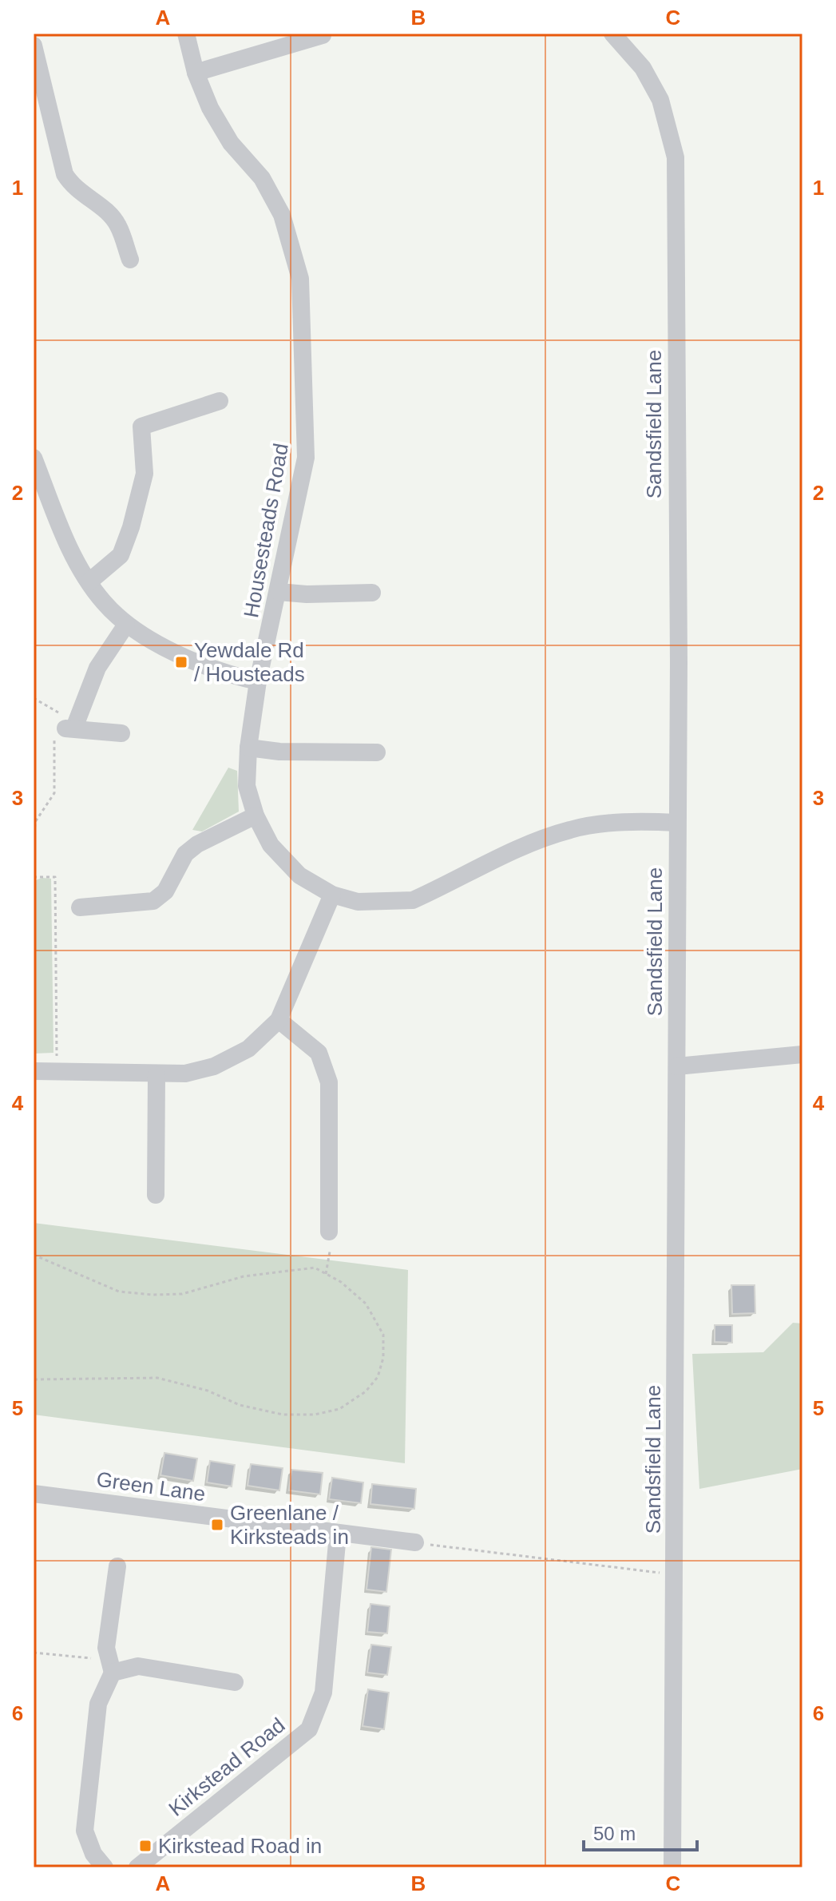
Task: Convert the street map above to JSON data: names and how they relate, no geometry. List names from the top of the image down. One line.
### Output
{"streets":{"street":["Sandsfield Lane","Housesteads Road","Green Lane","Kirkstead Road"]},"crossings":[["Sandsfield Lane","Housesteads Road"],["Green Lane","Kirkstead Road"]],"places":{"transit":["Yewdale Rd / Housteads","Greenlane / Kirksteads in","Kirkstead Road in"]},"scale_bar":"50 m","grid":{"columns":["A","B","C"],"rows":["1","2","3","4","5","6"]}}
